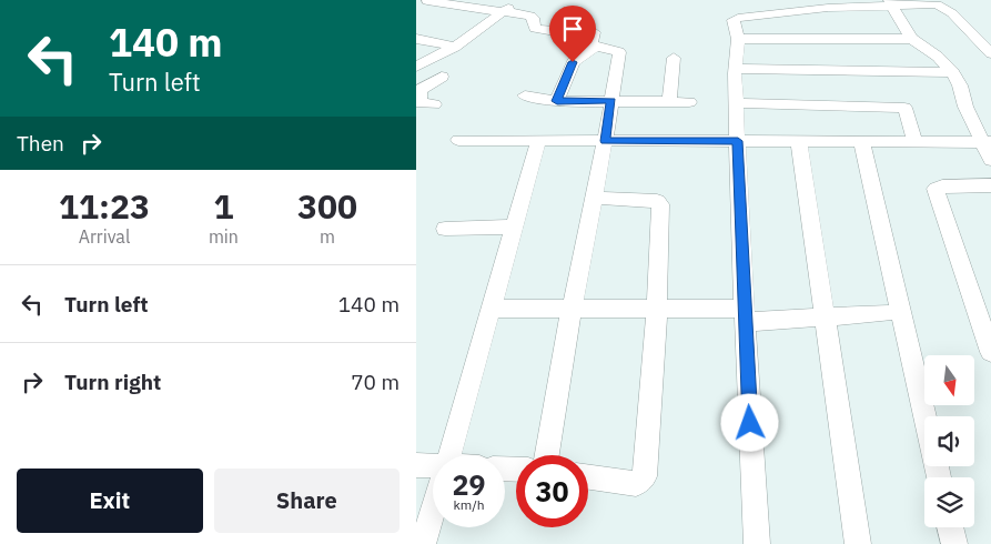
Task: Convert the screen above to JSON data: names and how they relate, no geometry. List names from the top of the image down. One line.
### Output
{"north":"bottom","page":{"turn":["140 m","Turn left"],"then":"Then","eta":["11:23","Arrival","1","min","300","m"],"list":[{"name":"Turn left","value":"140 m"},{"name":"Turn right","value":"70 m"}],"speed":"29 km/h","limit":"30","buttons":["Exit","Share"]}}
